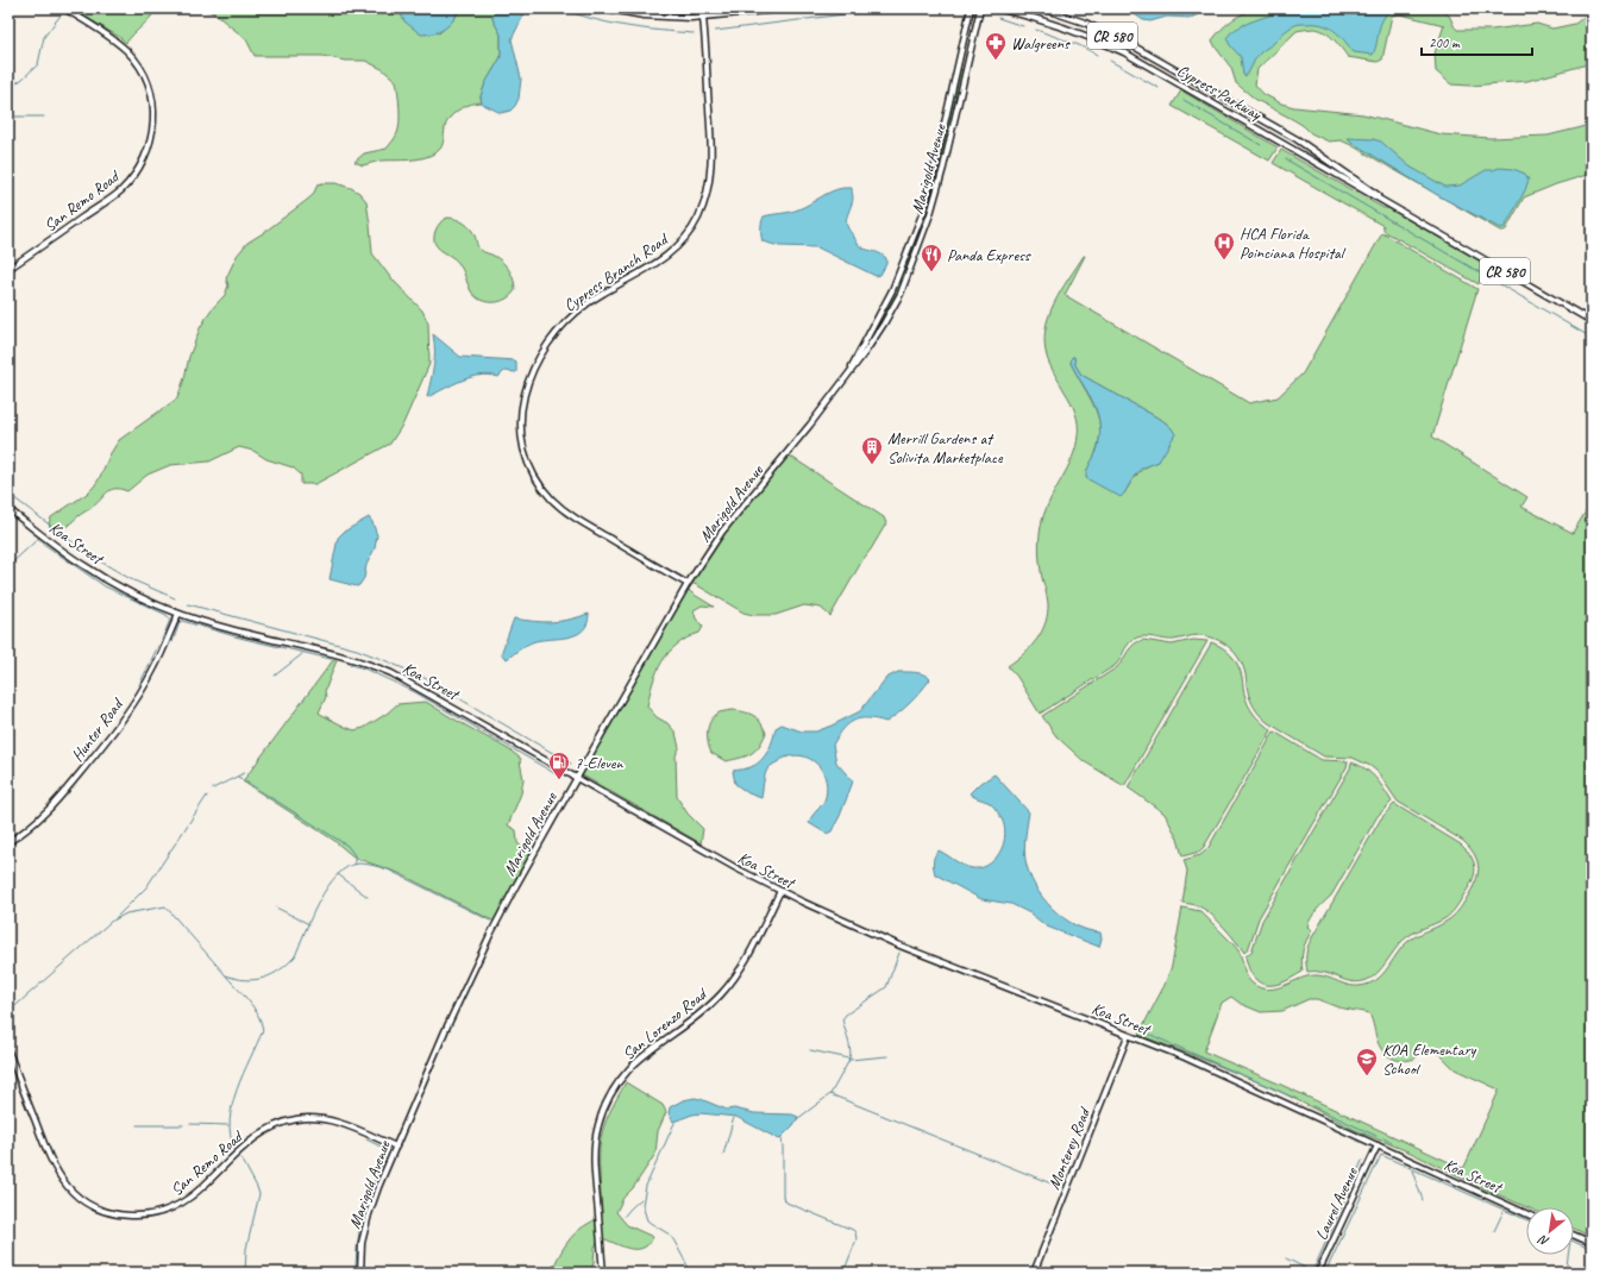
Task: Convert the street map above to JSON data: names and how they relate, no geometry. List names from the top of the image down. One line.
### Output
{"streets":{"main road":["CR 580","Cypress Parkway","Marigold Avenue","San Remo Road","Cypress Branch Road","Koa Street","Hunter Road","San Lorenzo Road","Monterey Road","Laurel Avenue"]},"crossings":[["Marigold Avenue","San Remo Road"],["Marigold Avenue","Cypress Branch Road"],["Marigold Avenue","Koa Street"],["Koa Street","Hunter Road"],["Koa Street","San Lorenzo Road"],["Koa Street","Monterey Road"],["Koa Street","Laurel Avenue"]],"places":{"pharmacy":["Walgreens"],"hospital":["HCA Florida Poinciana Hospital"],"restaurant":["Panda Express"],"building":["Merrill Gardens at Solivita Marketplace"],"fuel station":["7-Eleven"],"school or university":["KOA Elementary School"]},"scale_bar":"200 m","north":"bottom left"}
